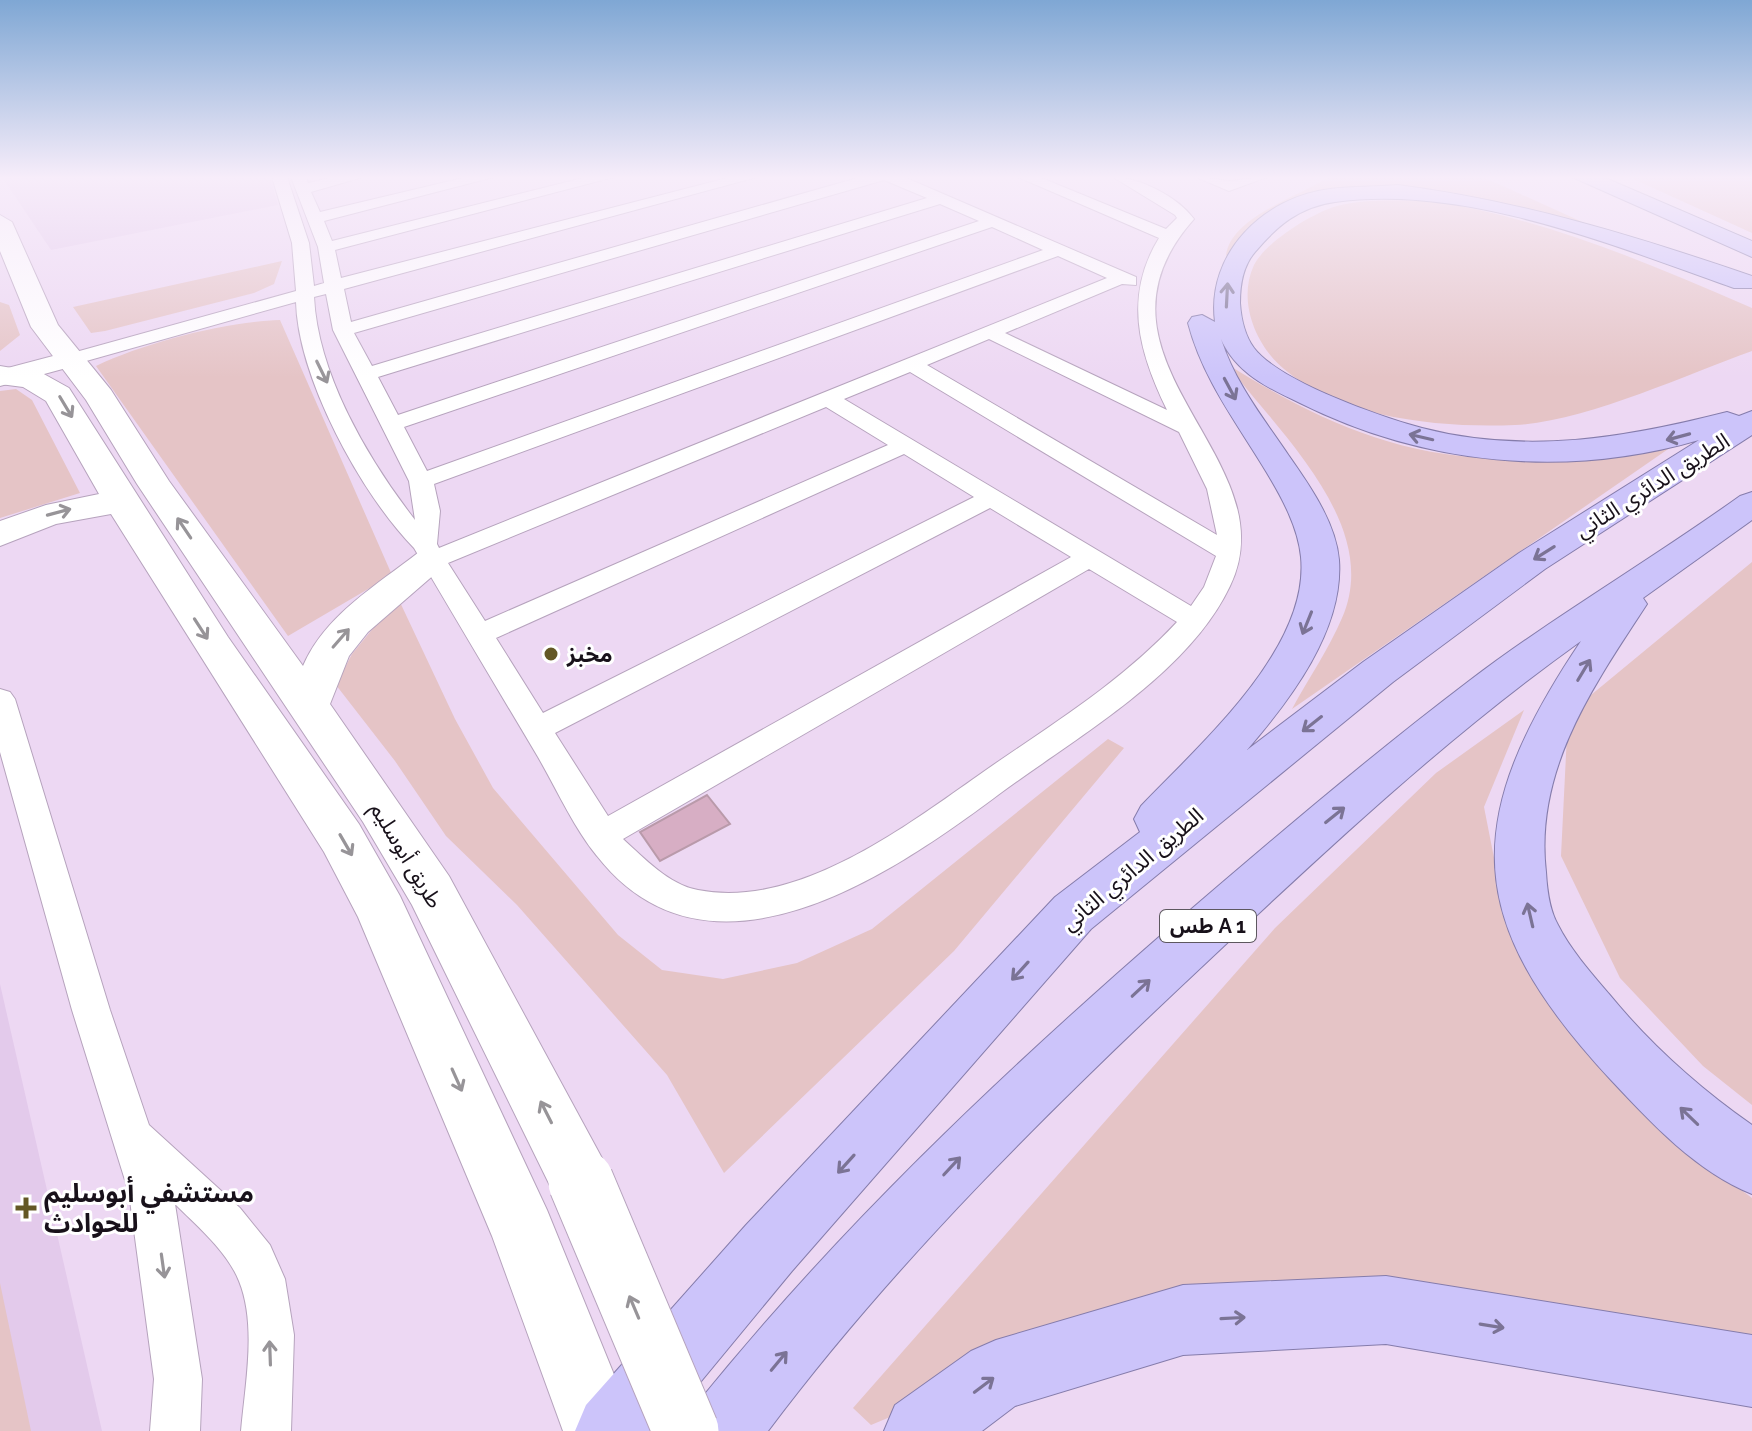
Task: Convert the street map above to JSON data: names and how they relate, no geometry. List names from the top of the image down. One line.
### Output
{"streets":{"highway":["الطريق الدائري الثاني","طس A 1"],"main road":["طريق أبوسليم"]},"places":{"other":["مخبز"],"health":["مستشفي أبوسليم للحوادث"]}}
